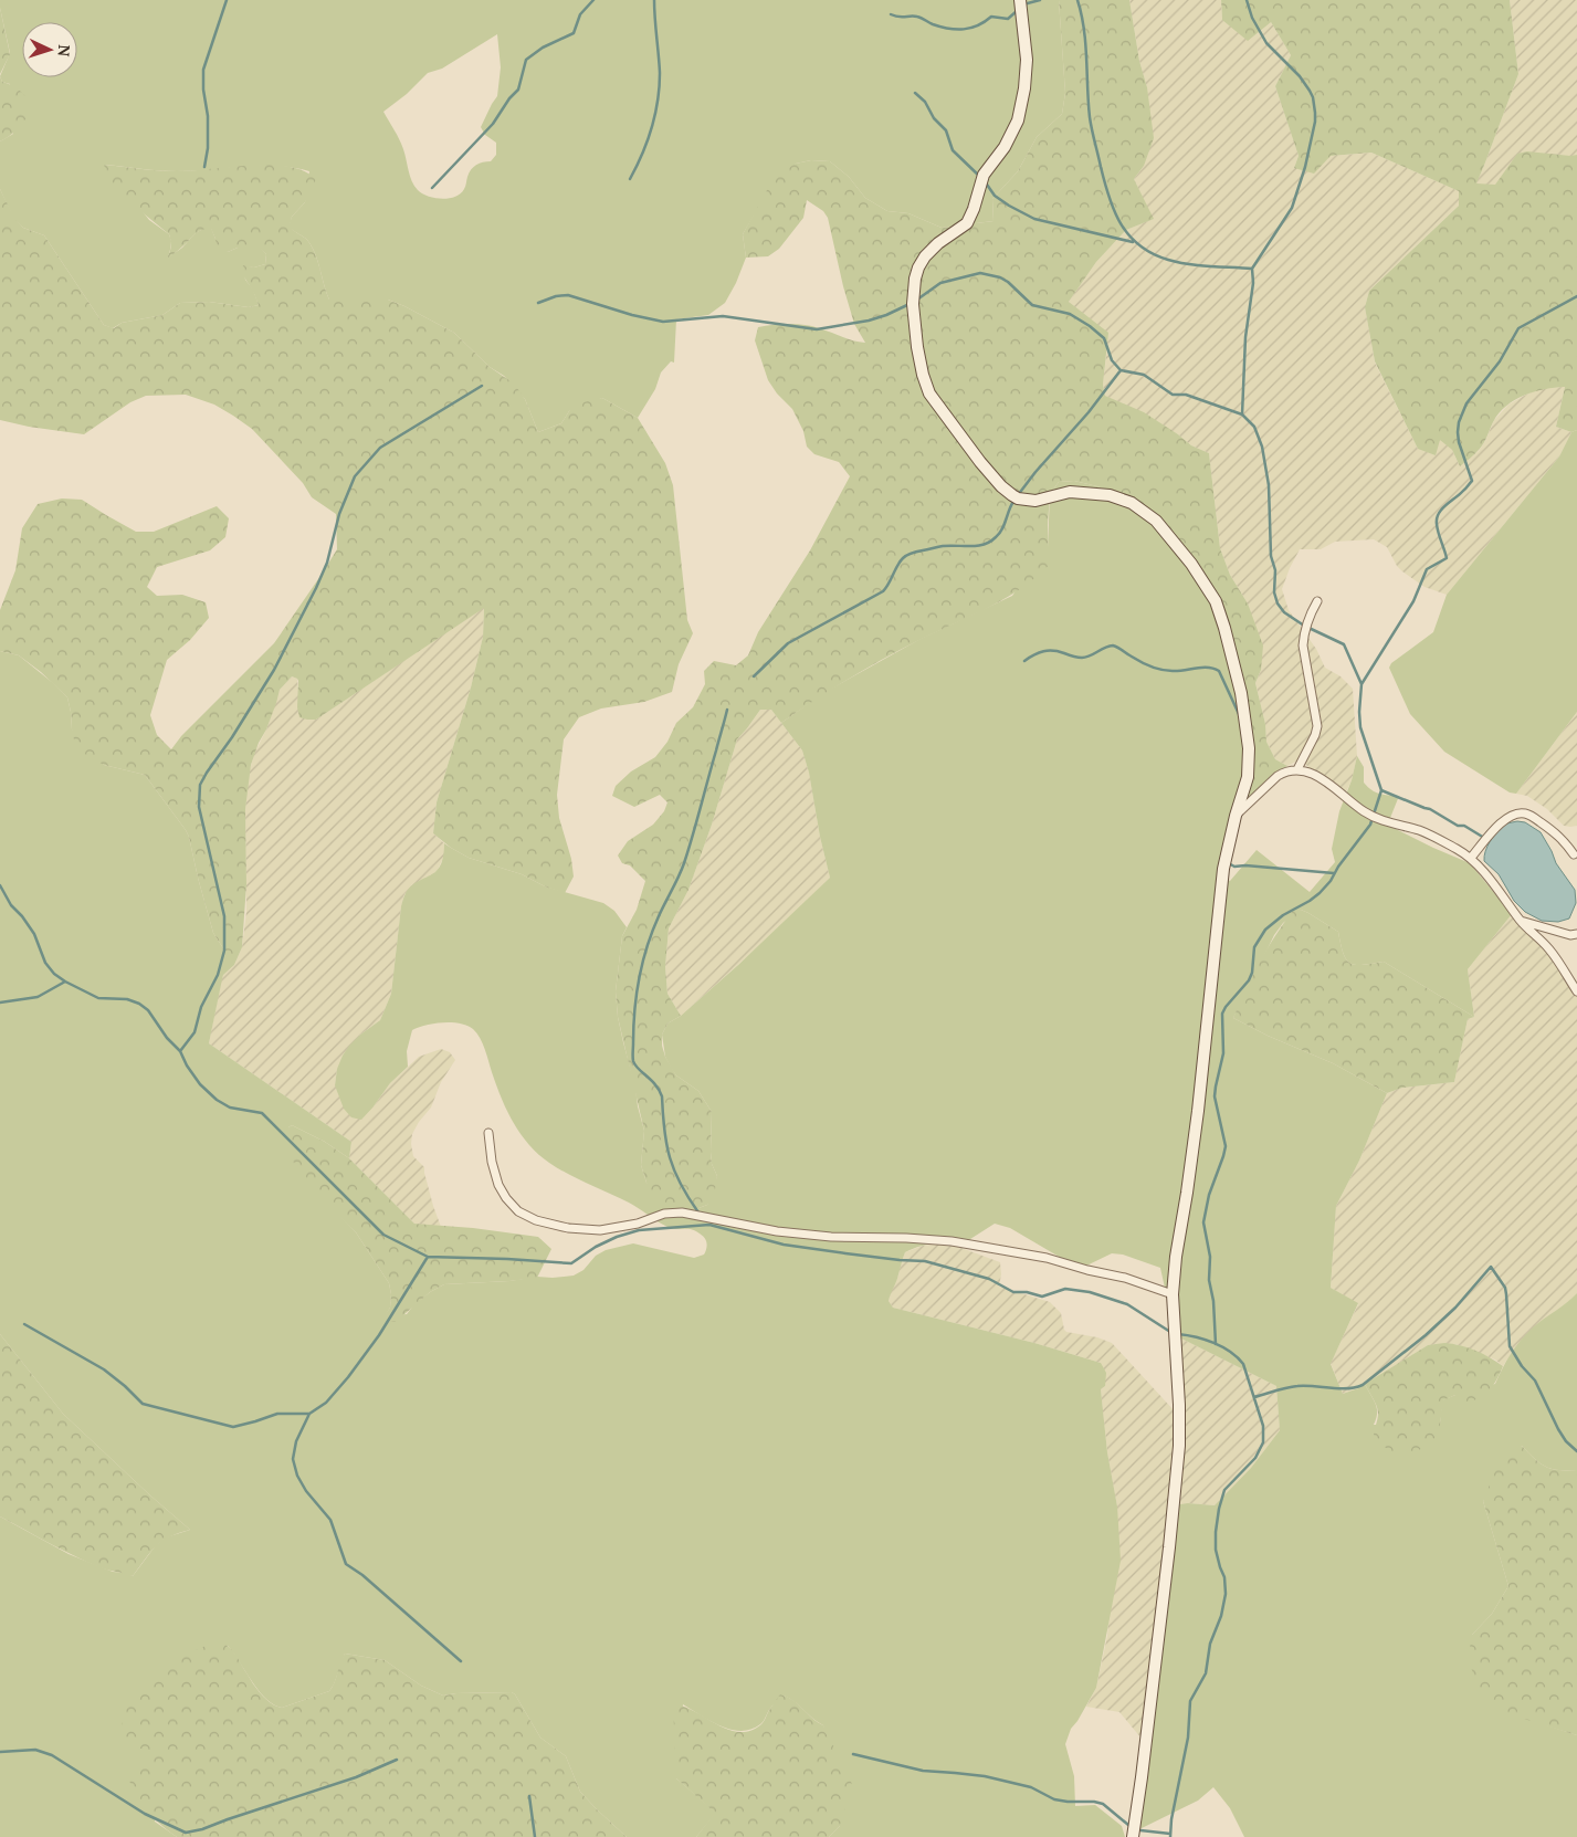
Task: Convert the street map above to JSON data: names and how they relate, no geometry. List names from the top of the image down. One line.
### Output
{"north":"right"}
